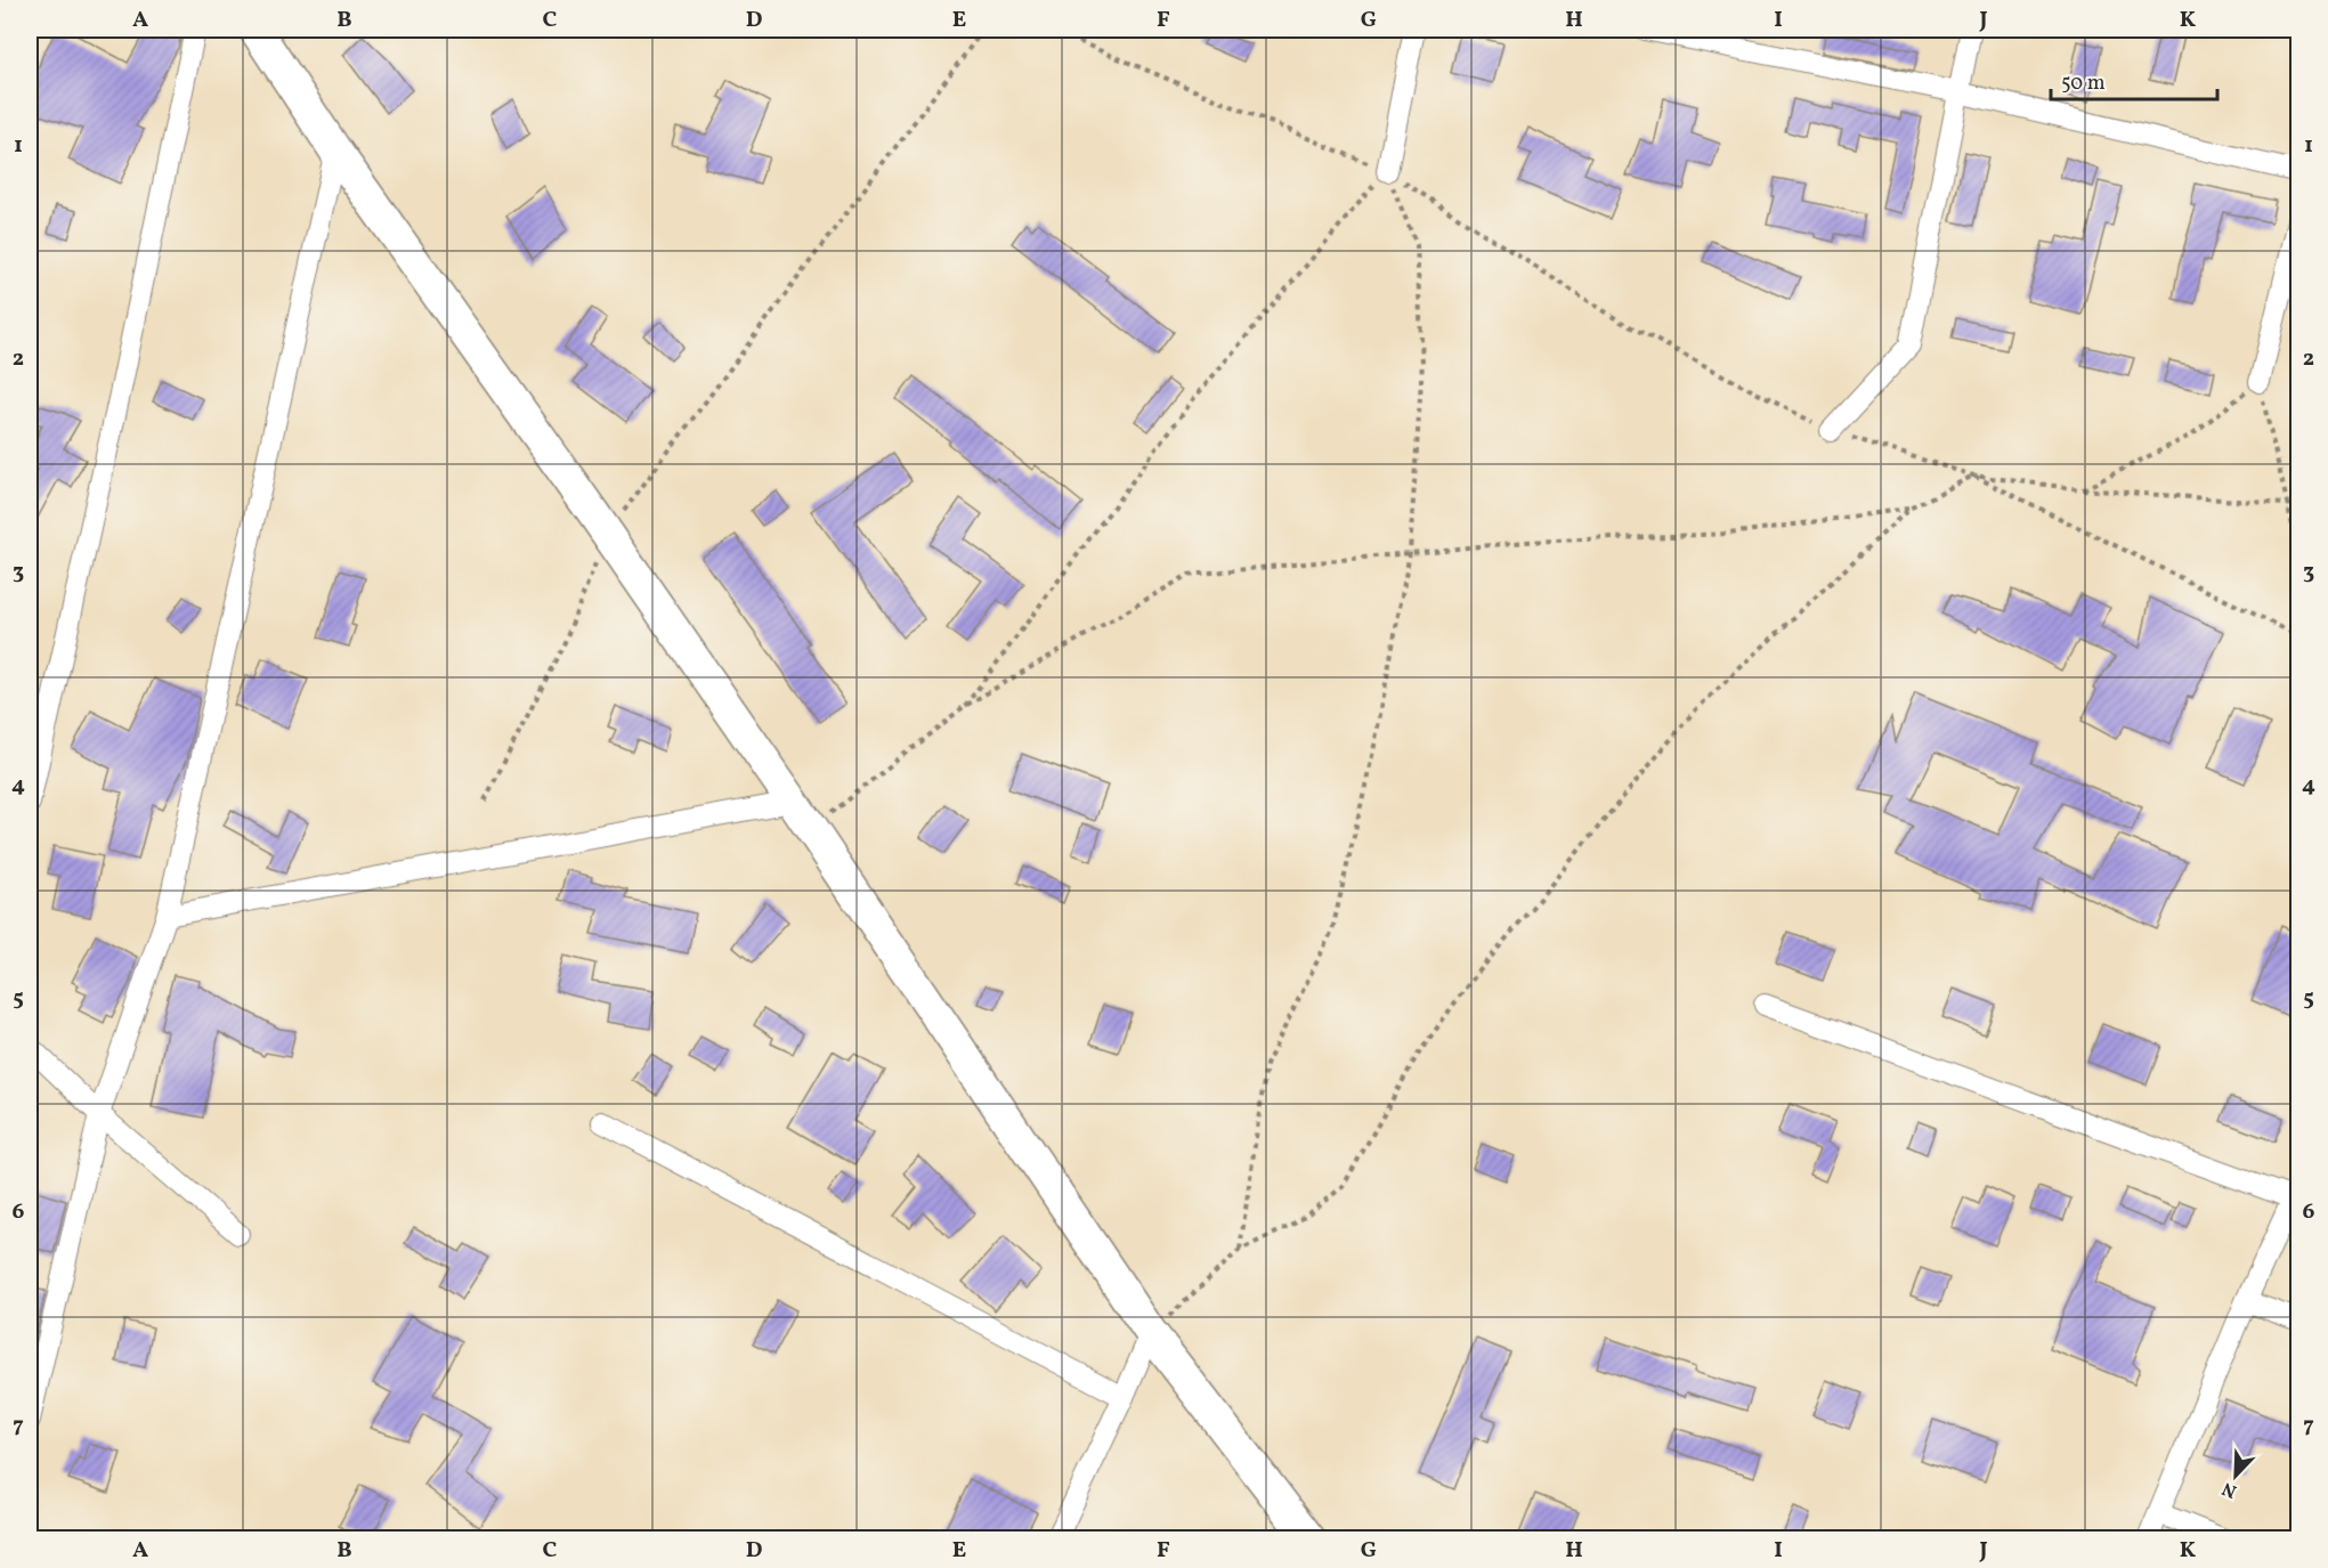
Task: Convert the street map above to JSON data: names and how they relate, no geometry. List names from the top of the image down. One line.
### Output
{"scale_bar":"50 m","north":"bottom left","grid":{"columns":["A","B","C","D","E","F","G","H","I","J","K"],"rows":["1","2","3","4","5","6","7"]}}
